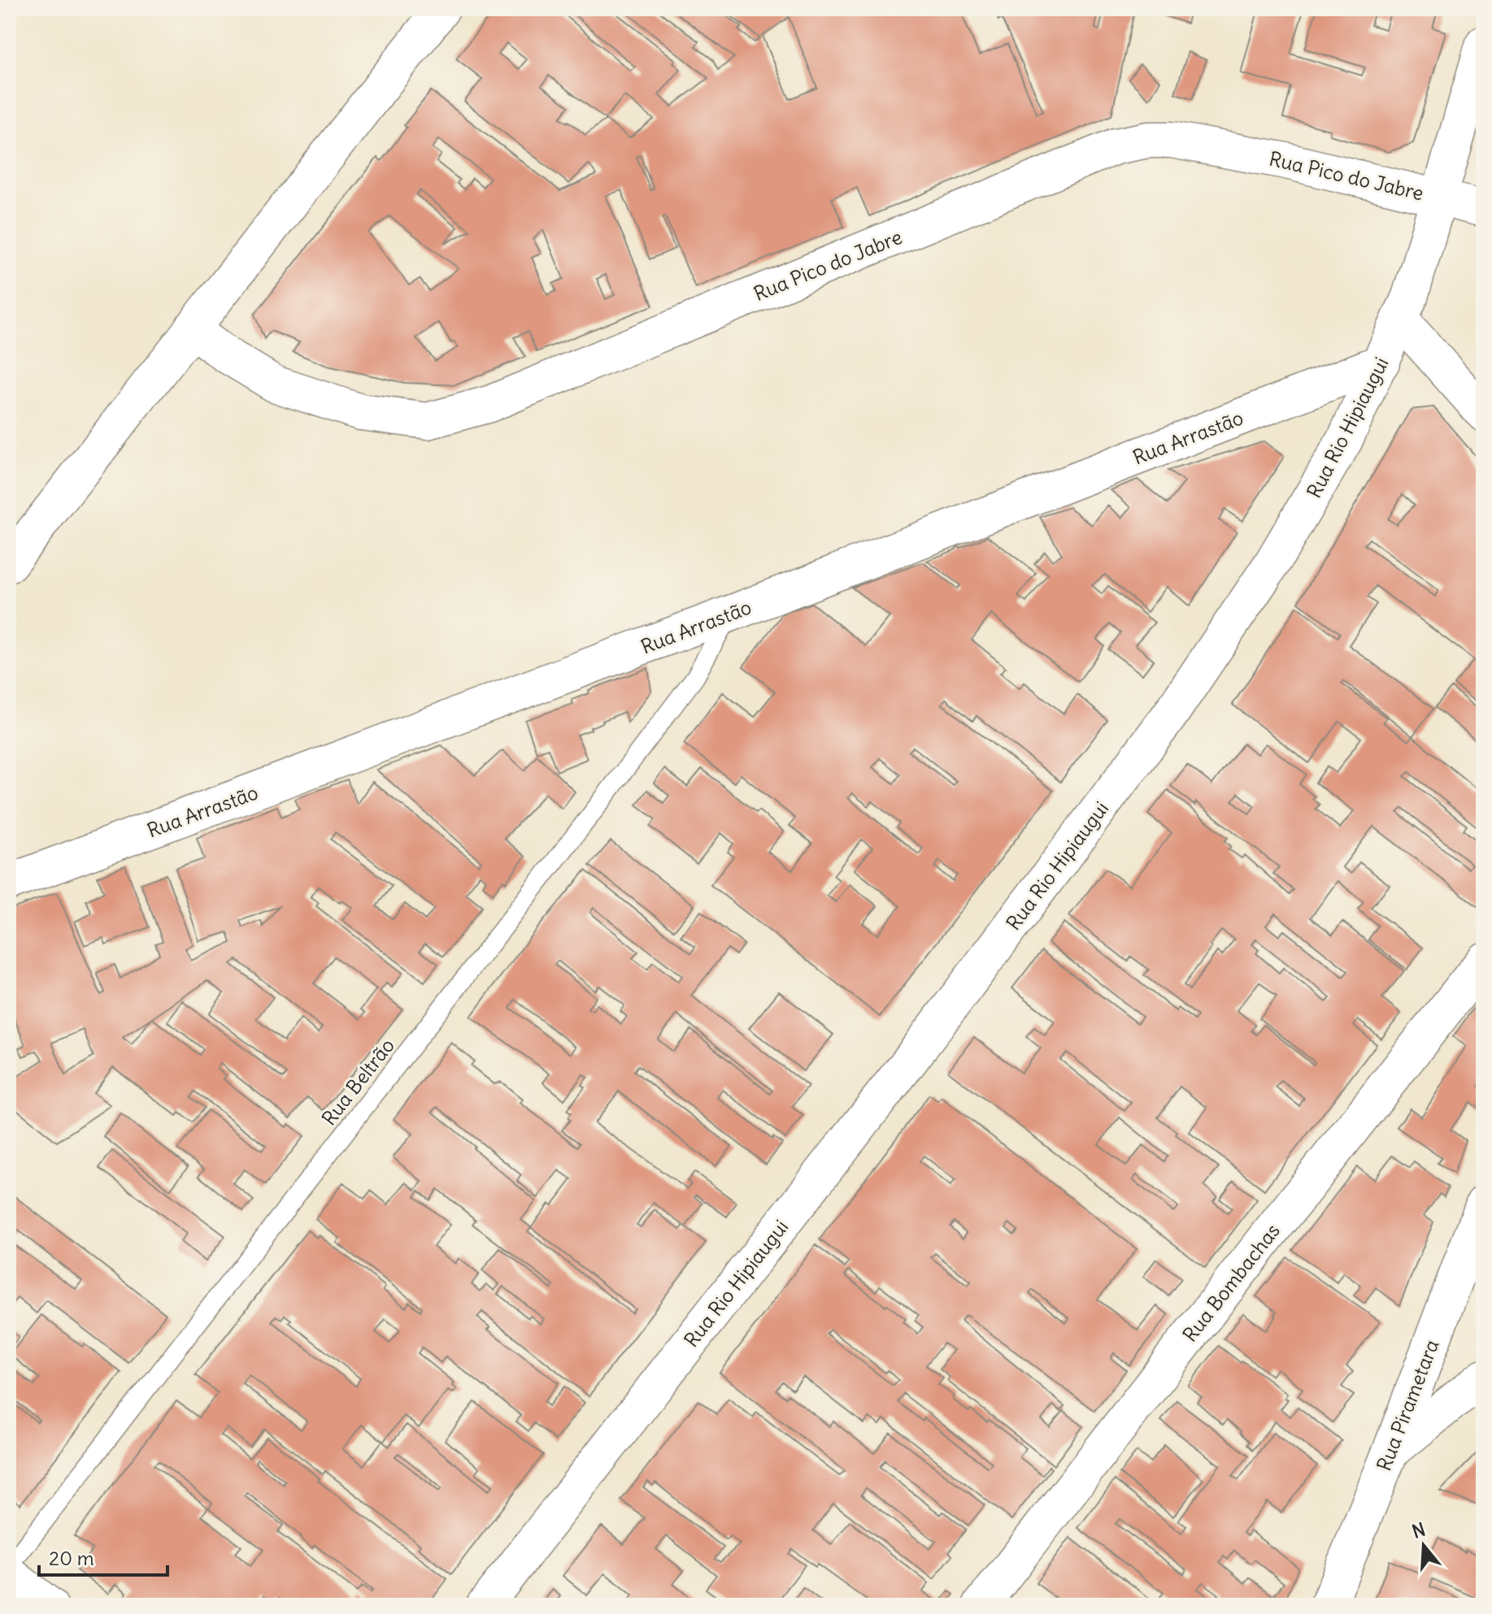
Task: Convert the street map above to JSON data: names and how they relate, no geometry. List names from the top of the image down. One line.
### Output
{"streets":{"street":["Rua Pico do Jabre","Rua Rio Hipiaugui","Rua Arrastão","Rua Bombachas","Rua Pirametara"],"lane":["Rua Beltrão"]},"crossings":[["Rua Pico do Jabre","Rua Rio Hipiaugui"],["Rua Rio Hipiaugui","Rua Arrastão"],["Rua Arrastão","Rua Beltrão"]],"scale_bar":"20 m","north":"top"}
